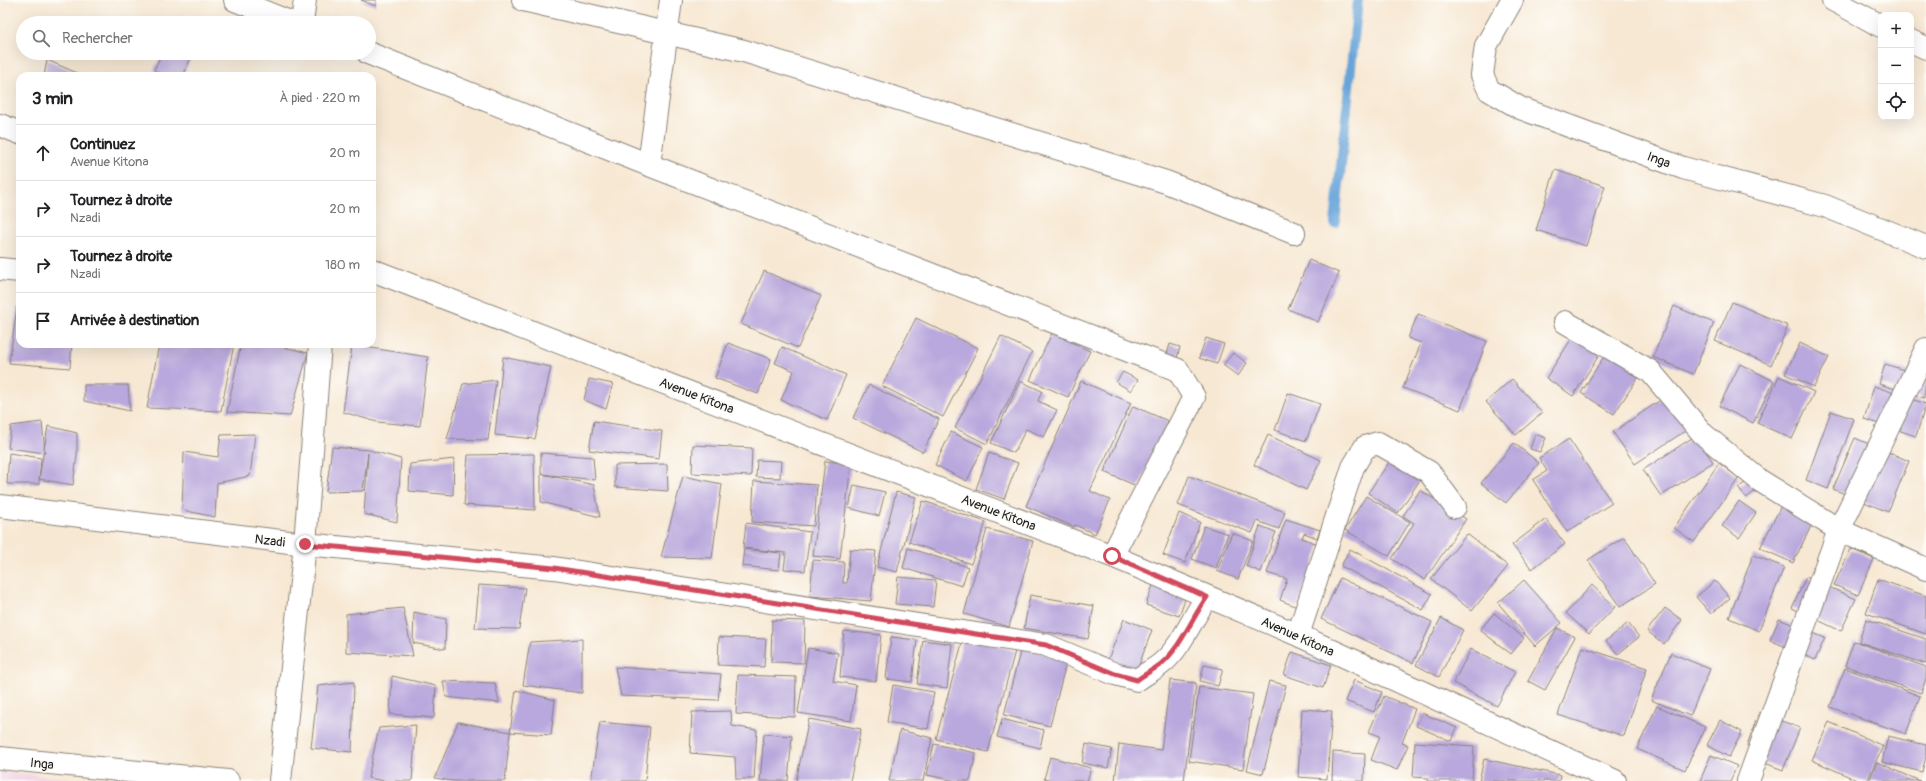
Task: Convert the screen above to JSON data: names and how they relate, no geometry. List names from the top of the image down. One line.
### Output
{"streets":{"street":["Inga","Avenue Kitona","Nzadi"]},"crossings":[["Avenue Kitona","Nzadi"]],"page":{"map_buttons":["+","−"],"search":"Rechercher","heading":["3 min","À pied · 220 m"],"list":[["Continuez","Avenue Kitona","20 m"],["Tournez à droite","Nzadi","20 m"],["Tournez à droite","Nzadi","180 m"],"Arrivée à destination"]}}
